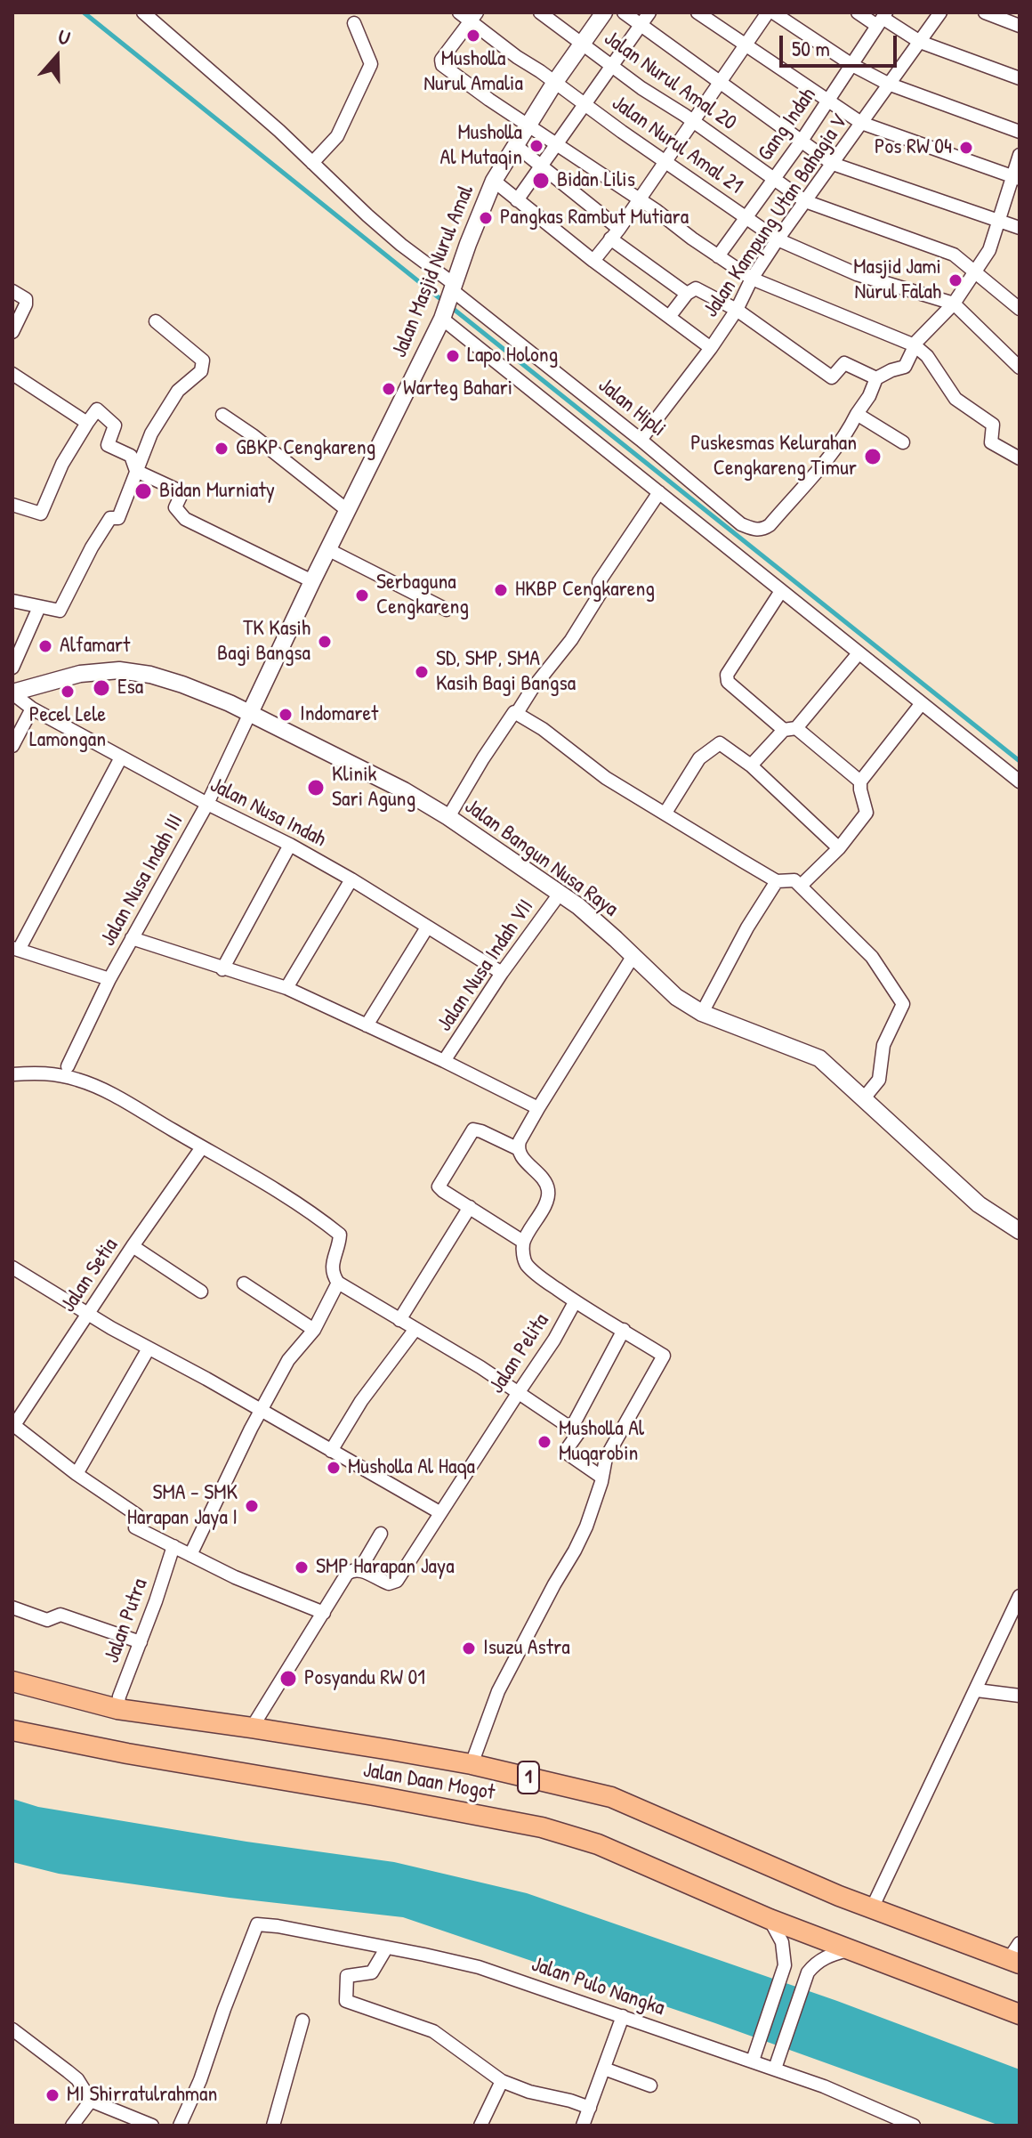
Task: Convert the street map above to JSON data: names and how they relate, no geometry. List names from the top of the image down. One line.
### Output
{"streets":{"highway":["1","Jalan Daan Mogot"],"street":["Jalan Nurul Amal 20","Gang Indah","Jalan Nurul Amal 21","Jalan Kampung Utan Bahagia V","Jalan Masjid Nurul Amal","Jalan Hipli","Jalan Nusa Indah","Jalan Bangun Nusa Raya","Jalan Nusa Indah III","Jalan Nusa Indah VII","Jalan Setia","Jalan Pelita","Jalan Putra","Jalan Pulo Nangka"]},"crossings":[["Jalan Nurul Amal 20","Gang Indah"],["Jalan Nurul Amal 20","Jalan Kampung Utan Bahagia V"],["Jalan Nurul Amal 20","Jalan Masjid Nurul Amal"],["Gang Indah","Jalan Nurul Amal 21"],["Jalan Nurul Amal 21","Jalan Kampung Utan Bahagia V"],["Jalan Nurul Amal 21","Jalan Masjid Nurul Amal"],["Jalan Kampung Utan Bahagia V","Jalan Hipli"],["Jalan Masjid Nurul Amal","Jalan Hipli"],["Jalan Masjid Nurul Amal","Jalan Bangun Nusa Raya"],["Jalan Masjid Nurul Amal","Jalan Nusa Indah III"],["Jalan Nusa Indah","Jalan Bangun Nusa Raya"],["Jalan Nusa Indah","Jalan Nusa Indah III"],["Jalan Nusa Indah","Jalan Nusa Indah VII"],["Jalan Bangun Nusa Raya","Jalan Nusa Indah III"],["Jalan Bangun Nusa Raya","Jalan Nusa Indah VII"],["Jalan Putra","Jalan Daan Mogot"]],"places":["Musholla Nurul Amalia","Musholla Al Mutaqin","Pos RW 04","Bidan Lilis","Pangkas Rambut Mutiara","Masjid Jami Nurul Falah","Lapo Holong","Warteg Bahari","GBKP Cengkareng","Puskesmas Kelurahan Cengkareng Timur","Bidan Murniaty","HKBP Cengkareng","Serbaguna Cengkareng","TK Kasih Bagi Bangsa","Alfamart","SD, SMP, SMA Kasih Bagi Bangsa","Esa","Pecel Lele Lamongan","Indomaret","Klinik Sari Agung","Musholla Al Muqarobin","Musholla Al Haqa","SMA - SMK Harapan Jaya I","SMP Harapan Jaya","Isuzu Astra","Posyandu RW 01","MI Shirratulrahman"],"scale_bar":"50 m","north":"top"}
